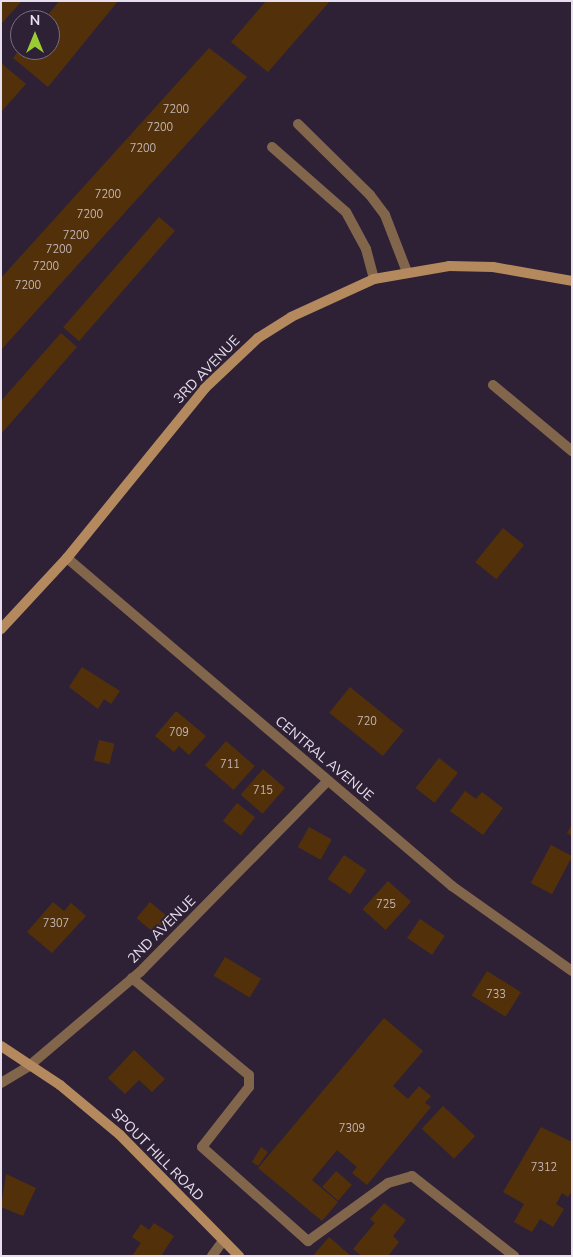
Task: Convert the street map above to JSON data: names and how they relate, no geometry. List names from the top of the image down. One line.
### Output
{"streets":{"street":["3RD AVENUE","CENTRAL AVENUE","2ND AVENUE","SPOUT HILL ROAD"]},"crossings":[["3RD AVENUE","CENTRAL AVENUE"],["CENTRAL AVENUE","2ND AVENUE"],["2ND AVENUE","SPOUT HILL ROAD"]],"house_numbers":["7200","7200","7200","7200","7200","7200","7200","7200","7200","720","709","711","715","725","7307","733","7309","7312"],"north":"top"}
